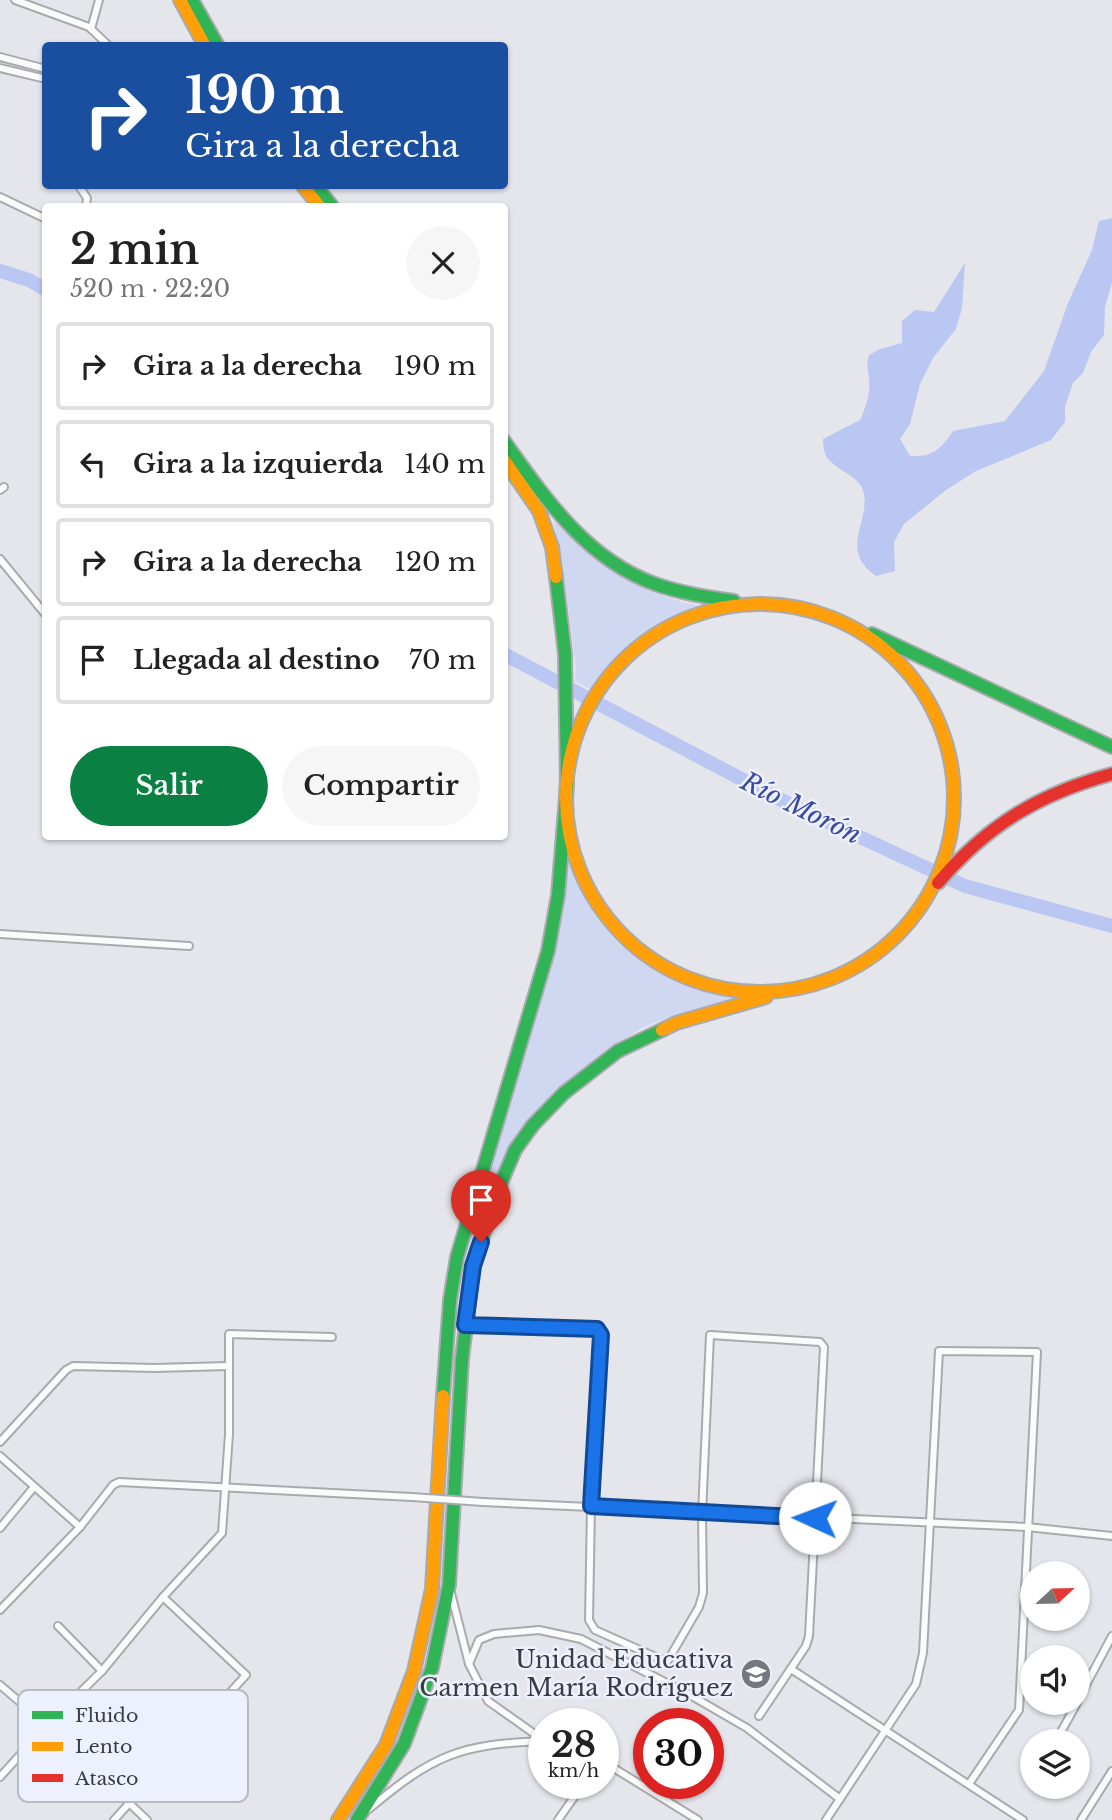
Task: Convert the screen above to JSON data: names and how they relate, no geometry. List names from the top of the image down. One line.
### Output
{"water":["Río Morón"],"places":{"school or university":["Unidad Educativa Carmen María Rodríguez"]},"legend":["Fluido","Lento","Atasco"],"north":"right","page":{"turn":["190 m","Gira a la derecha"],"heading":["2 min","520 m · 22:20"],"list":[{"name":"Gira a la derecha","value":"190 m"},{"name":"Gira a la izquierda","value":"140 m"},{"name":"Gira a la derecha","value":"120 m"},{"name":"Llegada al destino","value":"70 m"}],"buttons":["Salir","Compartir"],"speed":"28 km/h","limit":"30"}}
